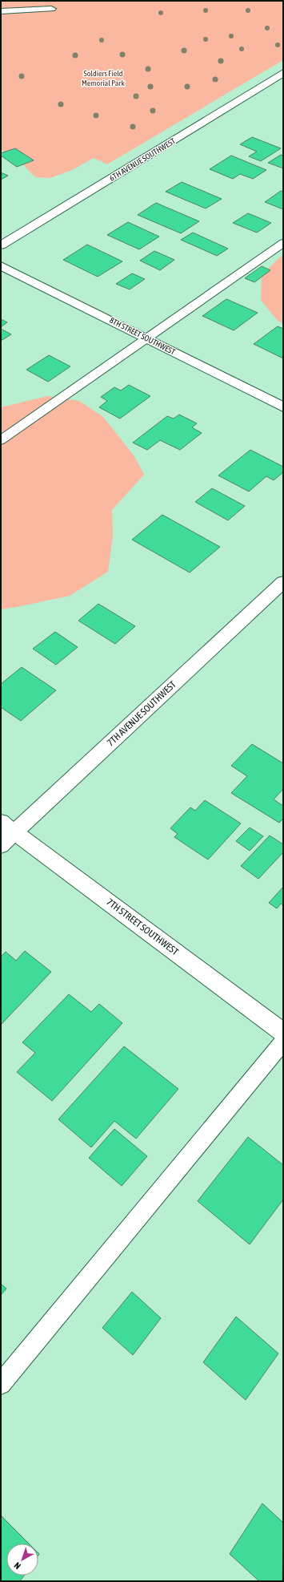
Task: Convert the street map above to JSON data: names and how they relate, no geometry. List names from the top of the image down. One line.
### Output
{"streets":{"street":["6TH AVENUE SOUTHWEST","8TH STREET SOUTHWEST","7TH AVENUE SOUTHWEST","7TH STREET SOUTHWEST"]},"crossings":[["7TH AVENUE SOUTHWEST","7TH STREET SOUTHWEST"]],"parks":["Soldiers Field Memorial Park"],"north":"bottom left"}
